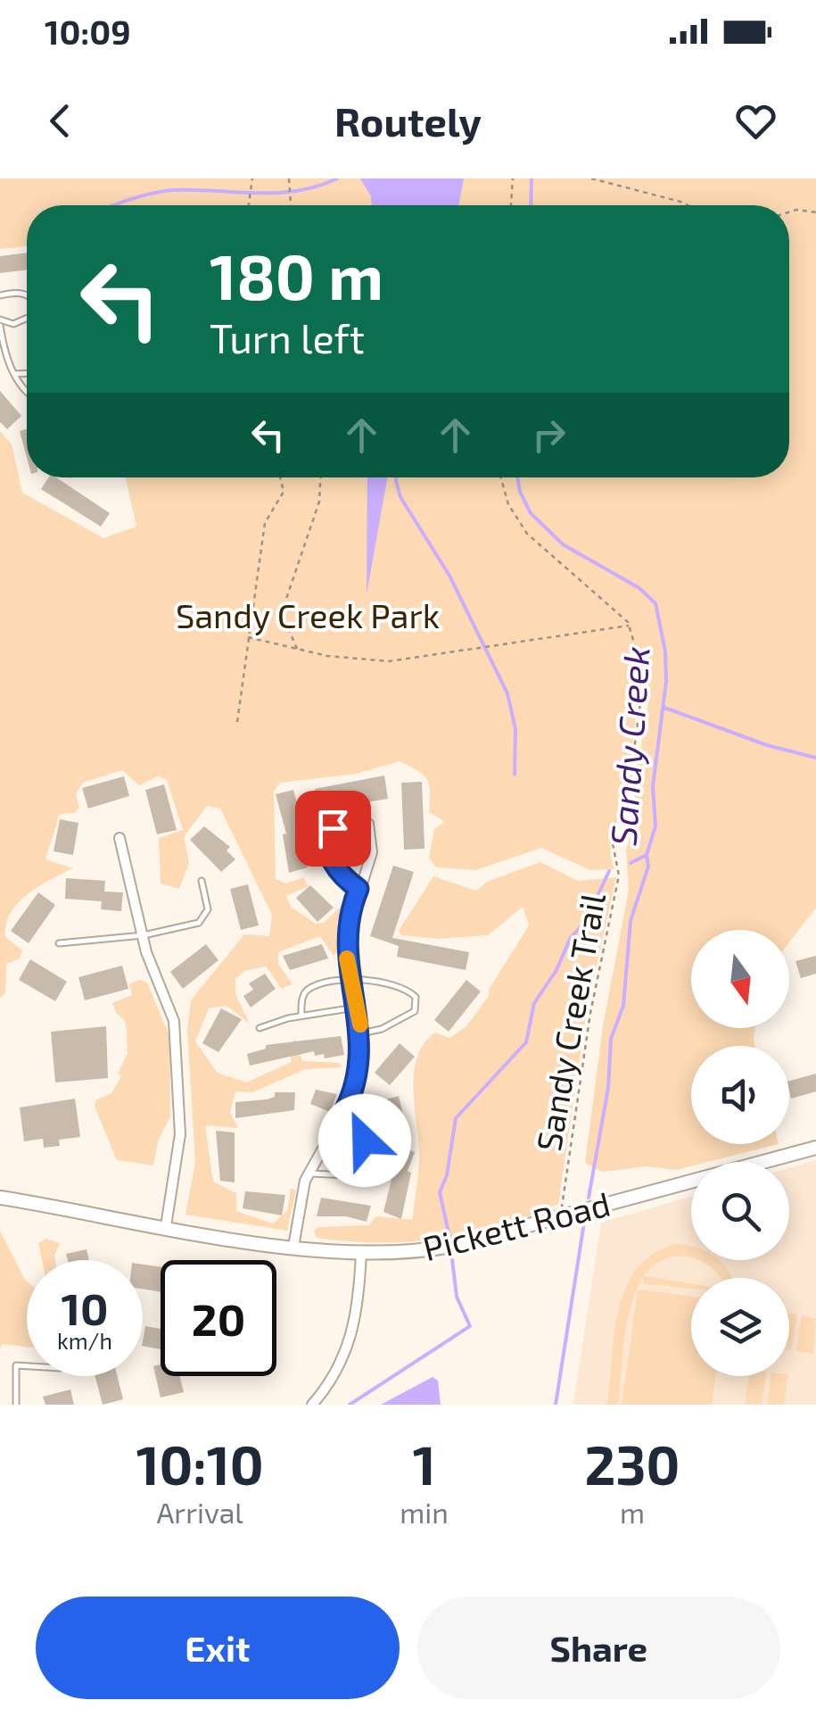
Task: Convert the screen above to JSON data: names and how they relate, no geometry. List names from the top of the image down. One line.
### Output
{"streets":{"street":["Pickett Road"],"path":["Sandy Creek Trail"]},"crossings":[["Sandy Creek Trail","Pickett Road"]],"water":["Sandy Creek"],"parks":["Sandy Creek Park"],"north":"bottom","page":{"status":"10:09","header":"Routely","turn":["180 m","Turn left"],"speed":"10 km/h","limit":"20","eta":["10:10","Arrival","1","min","230","m"],"buttons":["Exit","Share"]}}
